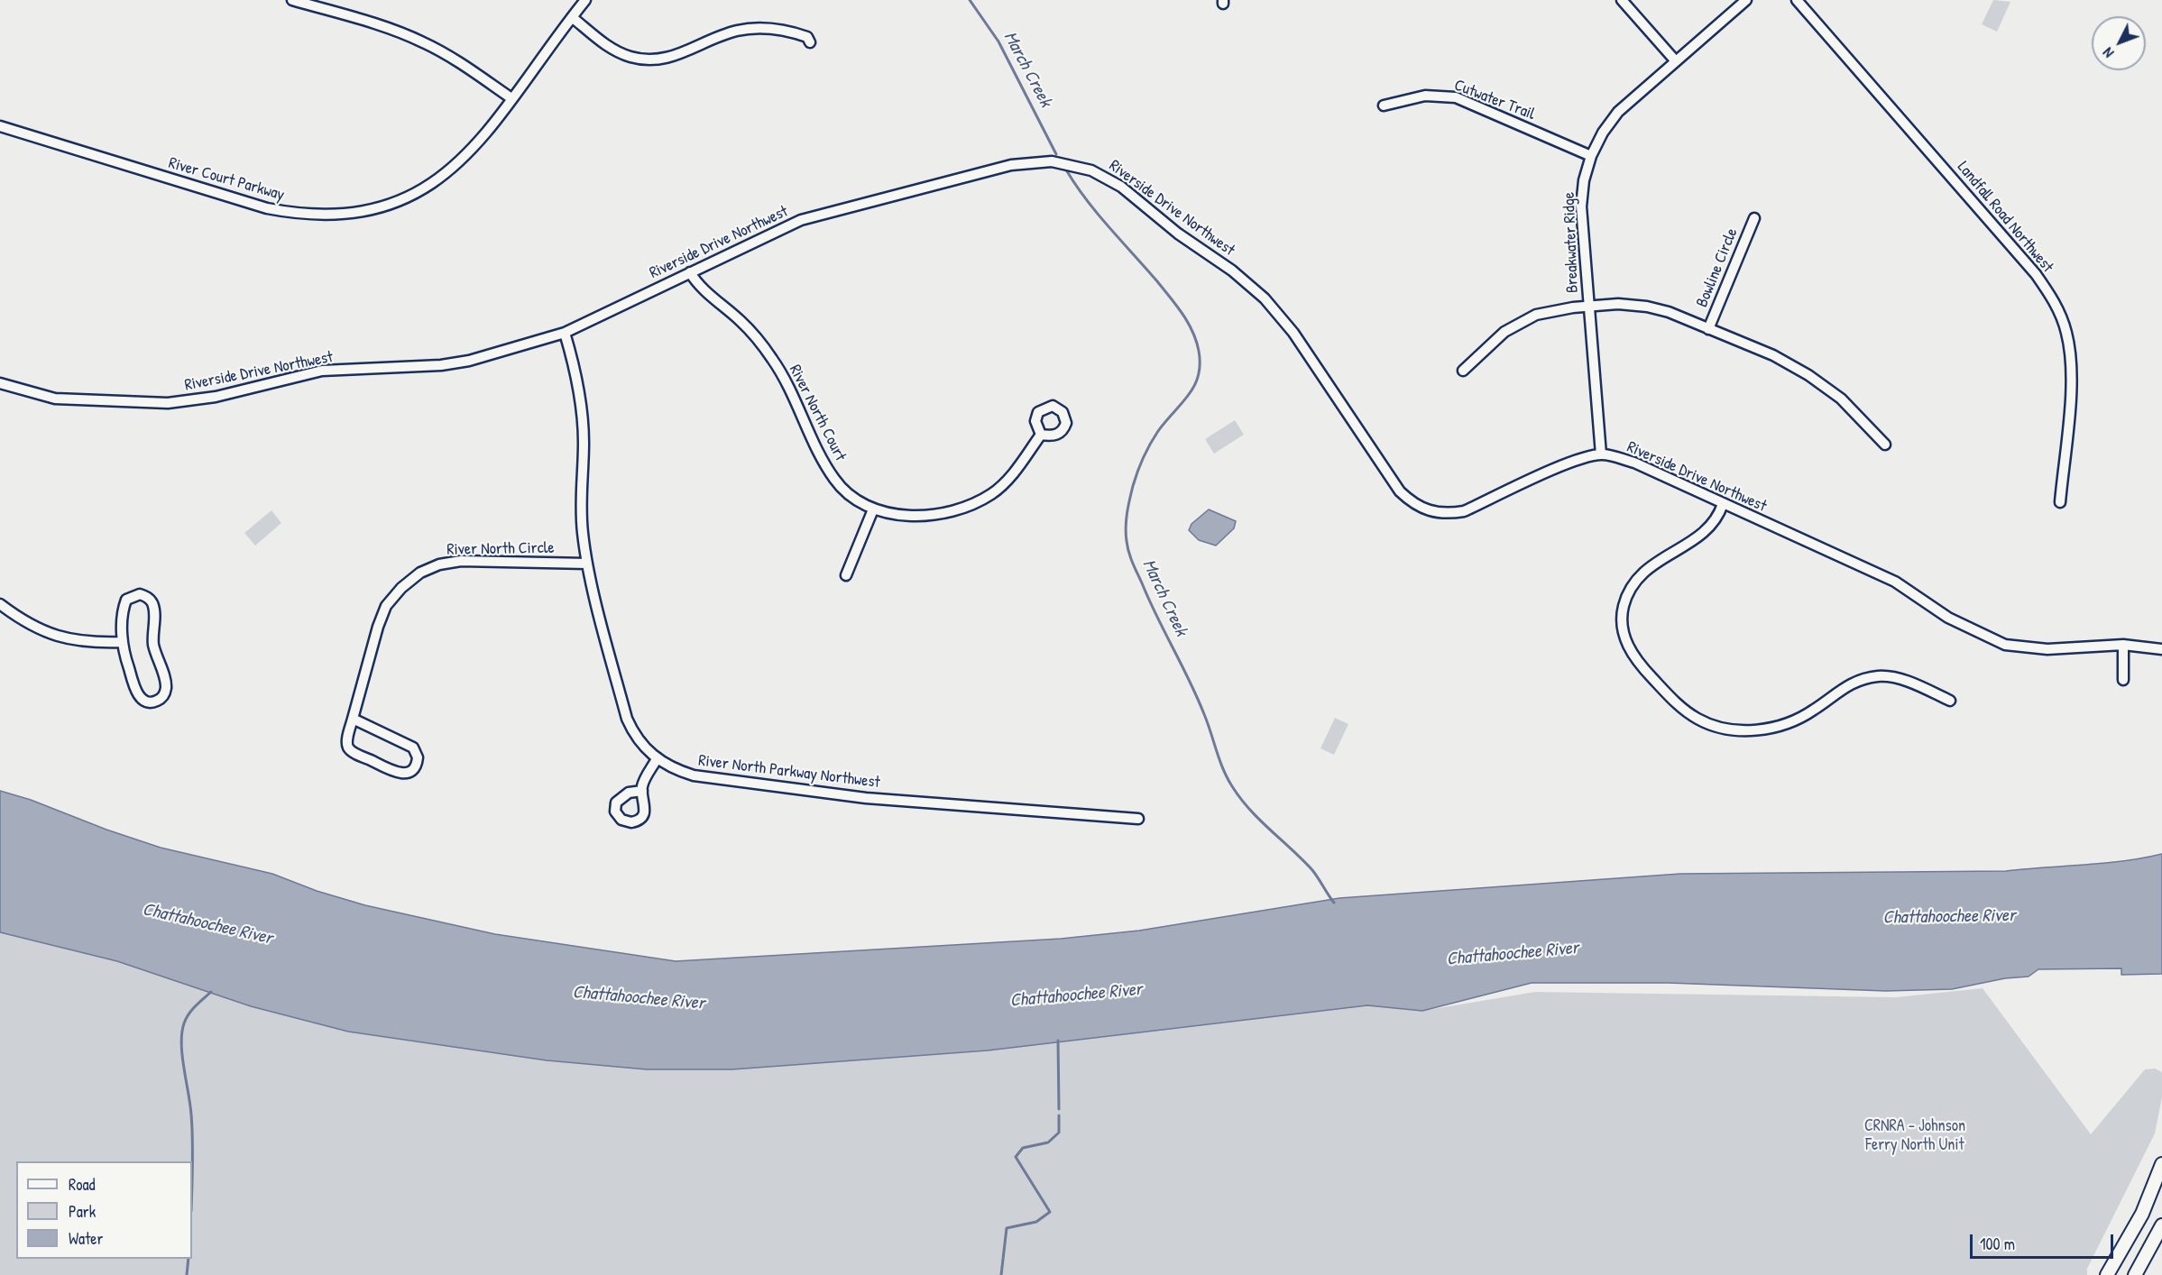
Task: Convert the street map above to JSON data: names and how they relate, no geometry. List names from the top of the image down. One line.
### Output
{"streets":{"street":["Cutwater Trail","River Court Parkway","Riverside Drive Northwest","Landfall Road Northwest","Breakwater Ridge","Bowline Circle","River North Court","River North Circle","River North Parkway Northwest"]},"crossings":[["Cutwater Trail","Breakwater Ridge"],["Riverside Drive Northwest","Breakwater Ridge"],["Riverside Drive Northwest","River North Court"],["Riverside Drive Northwest","River North Parkway Northwest"],["River North Circle","River North Parkway Northwest"]],"water":["March Creek","Chattahoochee River"],"parks":["CRNRA - Johnson Ferry North Unit"],"legend":["Road","Park","Water"],"scale_bar":"100 m","north":"bottom left"}
